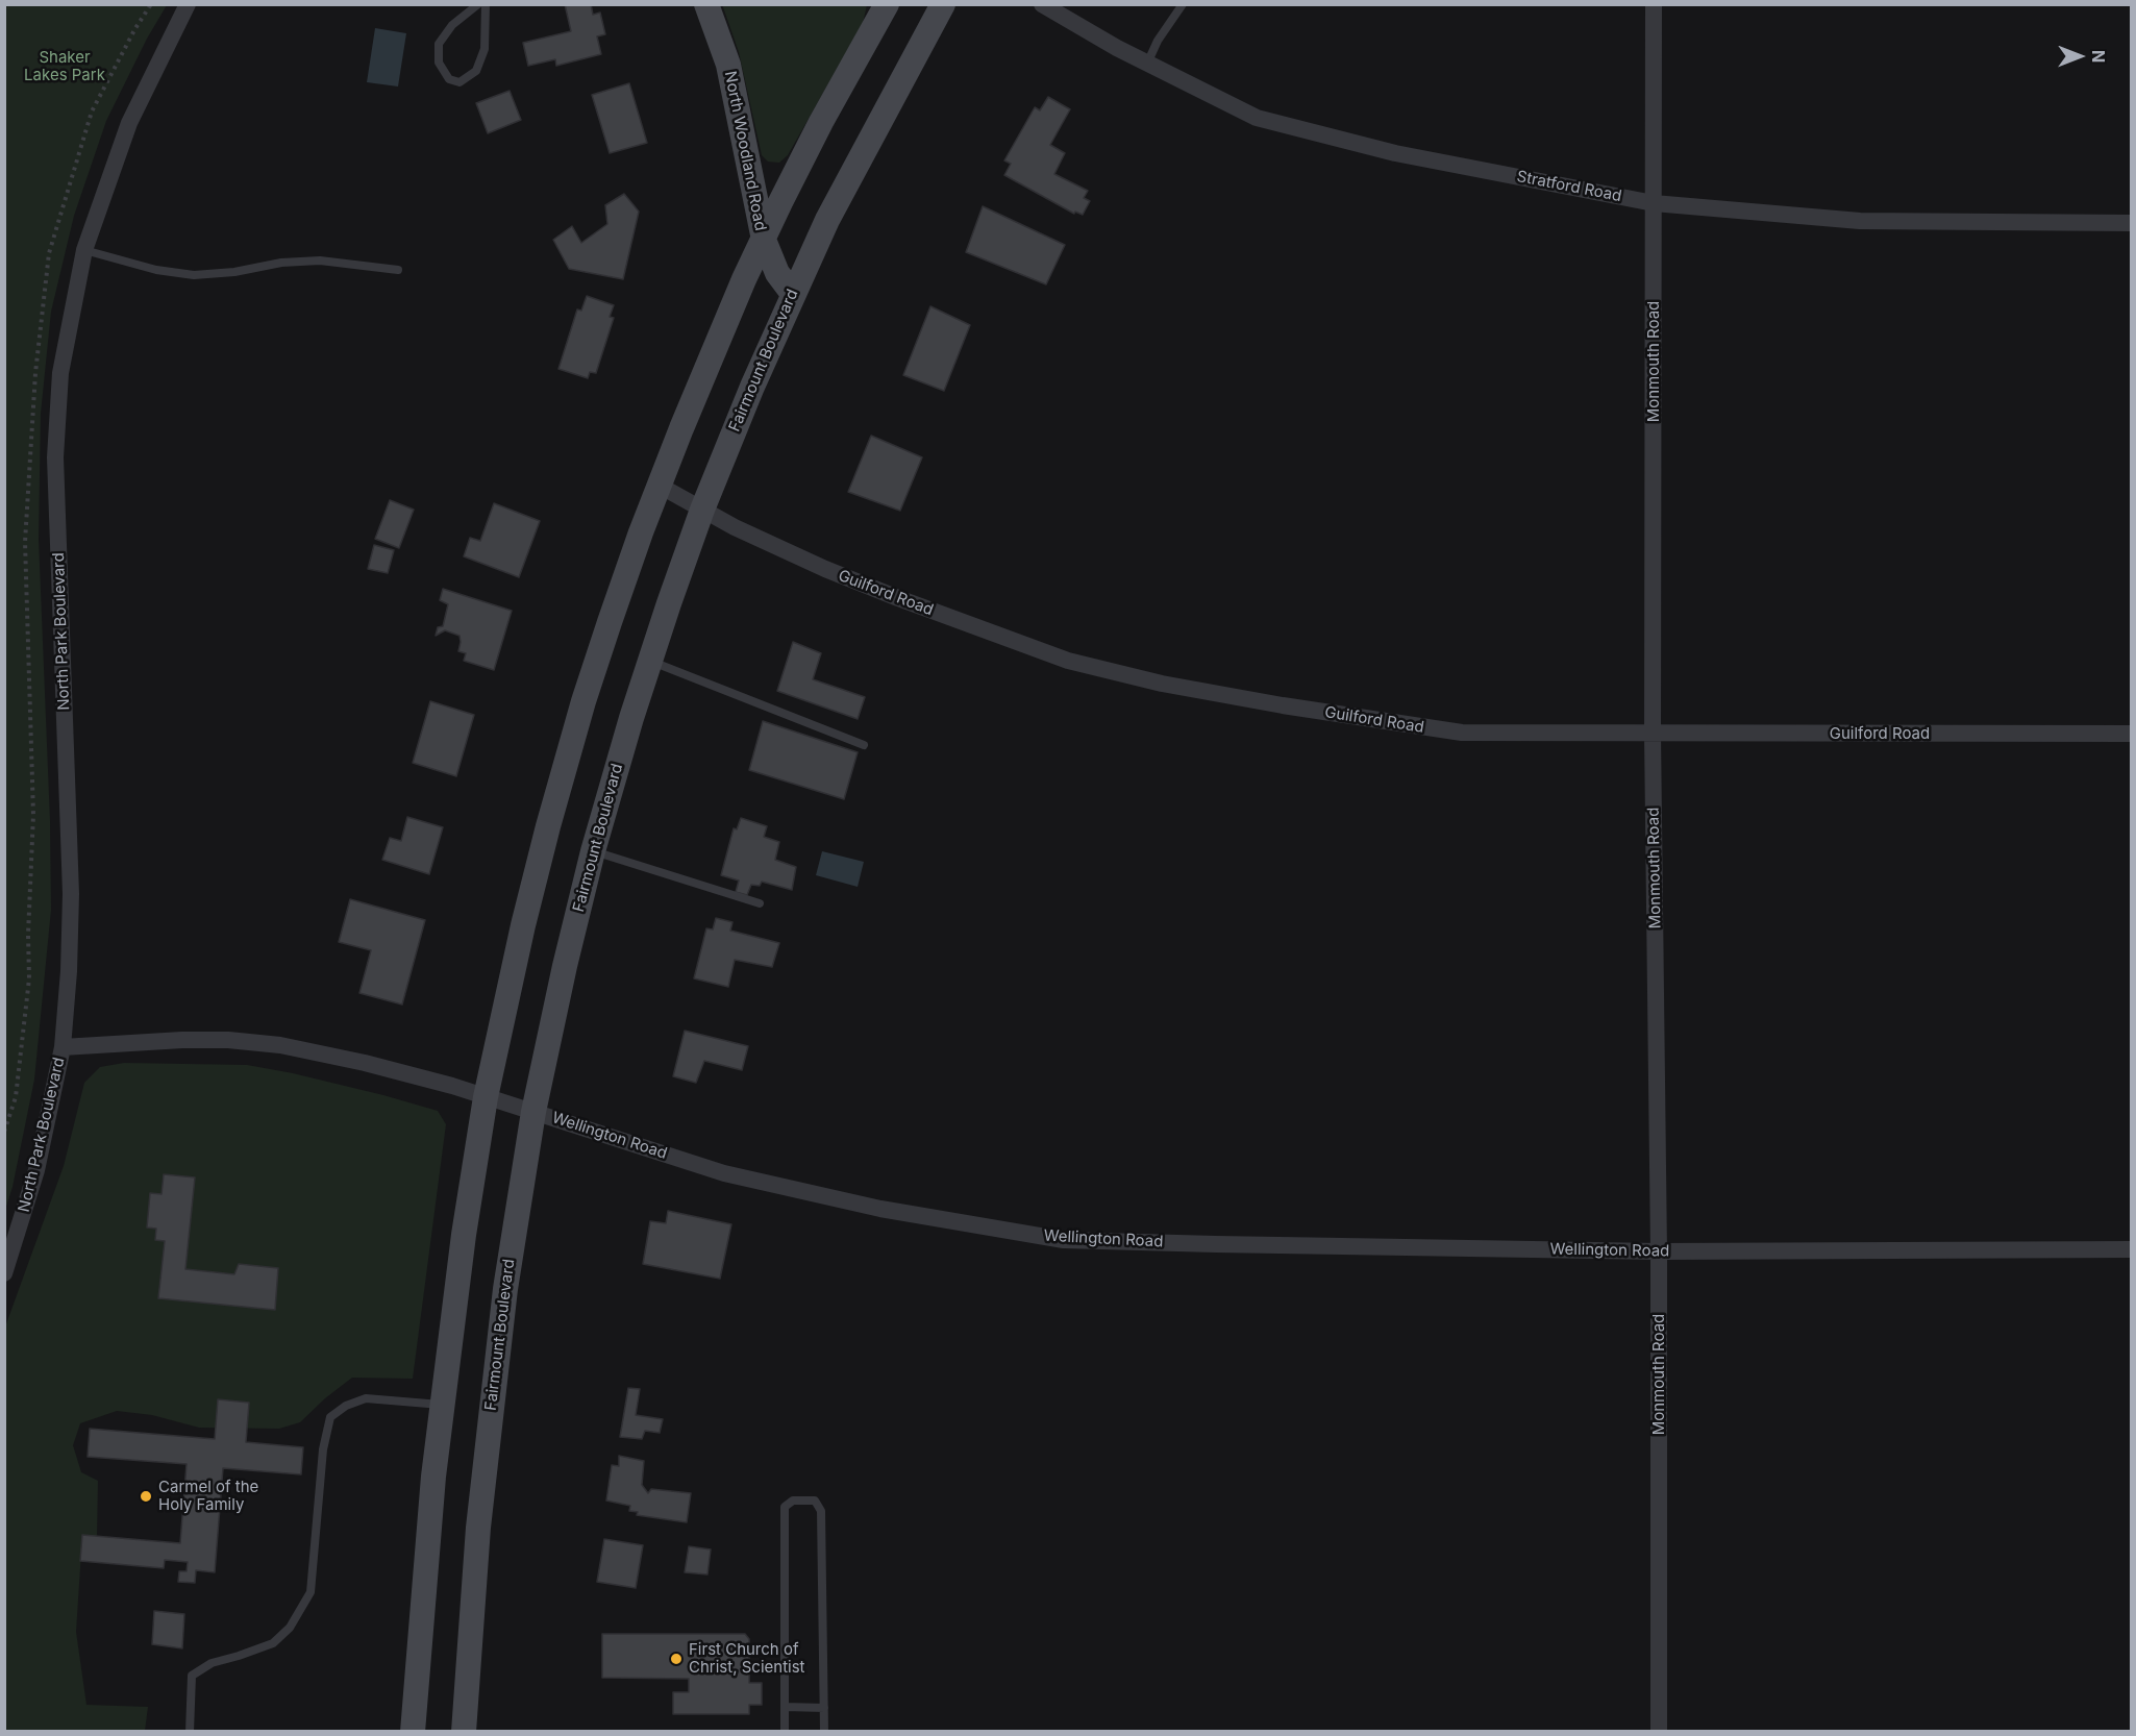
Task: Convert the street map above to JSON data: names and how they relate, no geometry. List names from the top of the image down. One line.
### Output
{"streets":{"main road":["North Woodland Road","Fairmount Boulevard"],"street":["Stratford Road","Monmouth Road","Guilford Road","North Park Boulevard","Wellington Road"]},"crossings":[["North Woodland Road","Fairmount Boulevard"],["Stratford Road","Monmouth Road"],["Fairmount Boulevard","Guilford Road"],["Fairmount Boulevard","Wellington Road"],["Monmouth Road","Guilford Road"],["Monmouth Road","Wellington Road"],["North Park Boulevard","Wellington Road"]],"parks":["Shaker Lakes Park"],"places":["Carmel of the Holy Family","First Church of Christ, Scientist"],"north":"right"}
